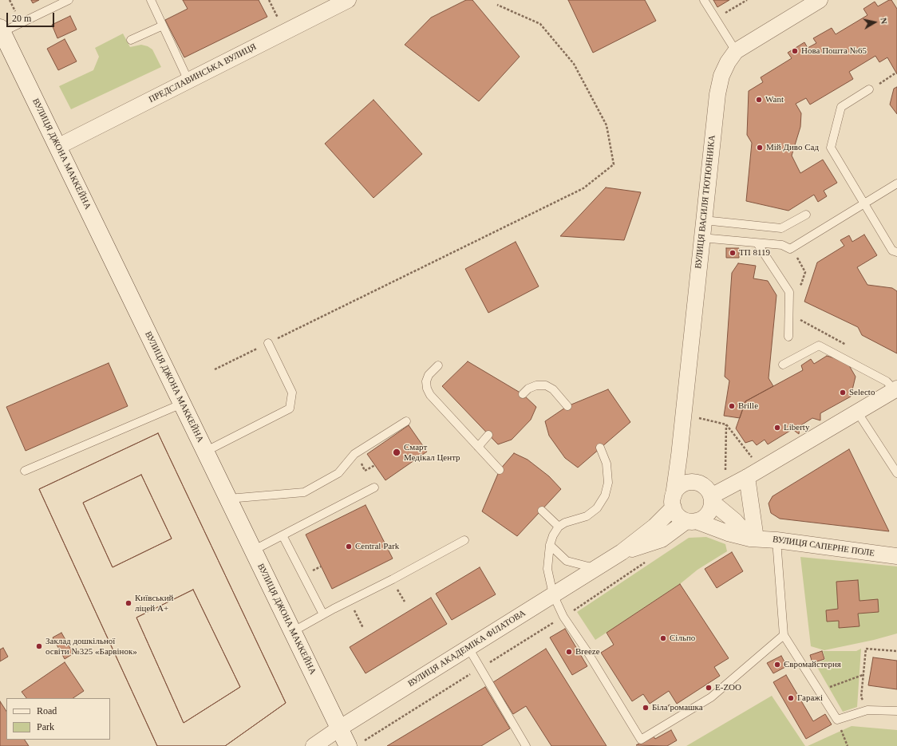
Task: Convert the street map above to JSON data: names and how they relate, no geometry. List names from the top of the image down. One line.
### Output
{"streets":{"street":["ПРЕДСЛАВИНСЬКА ВУЛИЦЯ","ВУЛИЦЯ ДЖОНА МАККЕЙНА","ВУЛИЦЯ ВАСИЛЯ ТЮТЮННИКА","ВУЛИЦЯ САПЕРНЕ ПОЛЕ","ВУЛИЦЯ АКАДЕМІКА ФІЛАТОВА"]},"crossings":[["ПРЕДСЛАВИНСЬКА ВУЛИЦЯ","ВУЛИЦЯ ДЖОНА МАККЕЙНА"],["ВУЛИЦЯ ДЖОНА МАККЕЙНА","ВУЛИЦЯ АКАДЕМІКА ФІЛАТОВА"],["ВУЛИЦЯ ВАСИЛЯ ТЮТЮННИКА","ВУЛИЦЯ САПЕРНЕ ПОЛЕ"],["ВУЛИЦЯ ВАСИЛЯ ТЮТЮННИКА","ВУЛИЦЯ АКАДЕМІКА ФІЛАТОВА"],["ВУЛИЦЯ САПЕРНЕ ПОЛЕ","ВУЛИЦЯ АКАДЕМІКА ФІЛАТОВА"]],"places":["Нова Пошта №65","Want","Мiй Диво Сад","ТП 8119","Selecto","Brille","Liberty","Смарт Медікал Центр","Central Park","Київський ліцей А+","Сільпо","Заклад дошкільної освіти №325 «Барвінок»","Breeze","Євромайстерня","E-ZOO","Гаражі","Біла ромашка"],"legend":["Road","Park"],"scale_bar":"20 m","north":"right"}
